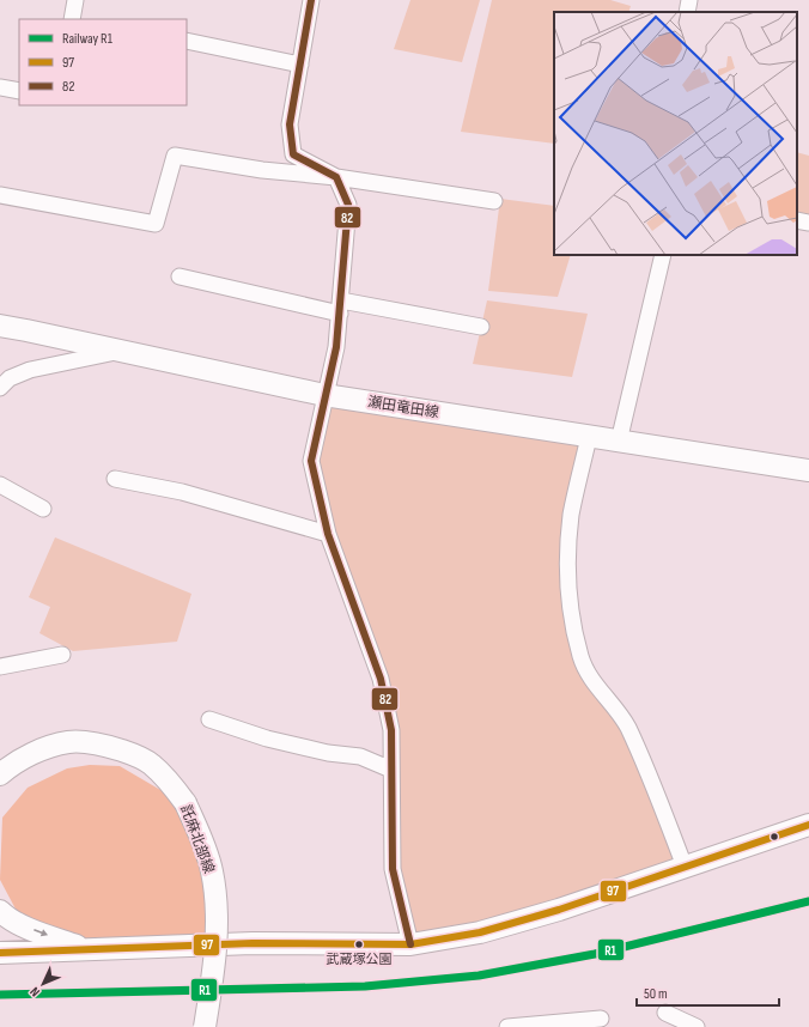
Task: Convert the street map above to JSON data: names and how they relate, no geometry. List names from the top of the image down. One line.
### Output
{"streets":{"main road":["瀬田竜田線","託麻北部線"]},"places":["武蔵塚公園"],"lines":["transit line 82","transit line 97","rail line R1"],"legend":["Railway R1","97","82"],"scale_bar":"50 m","north":"bottom left"}
